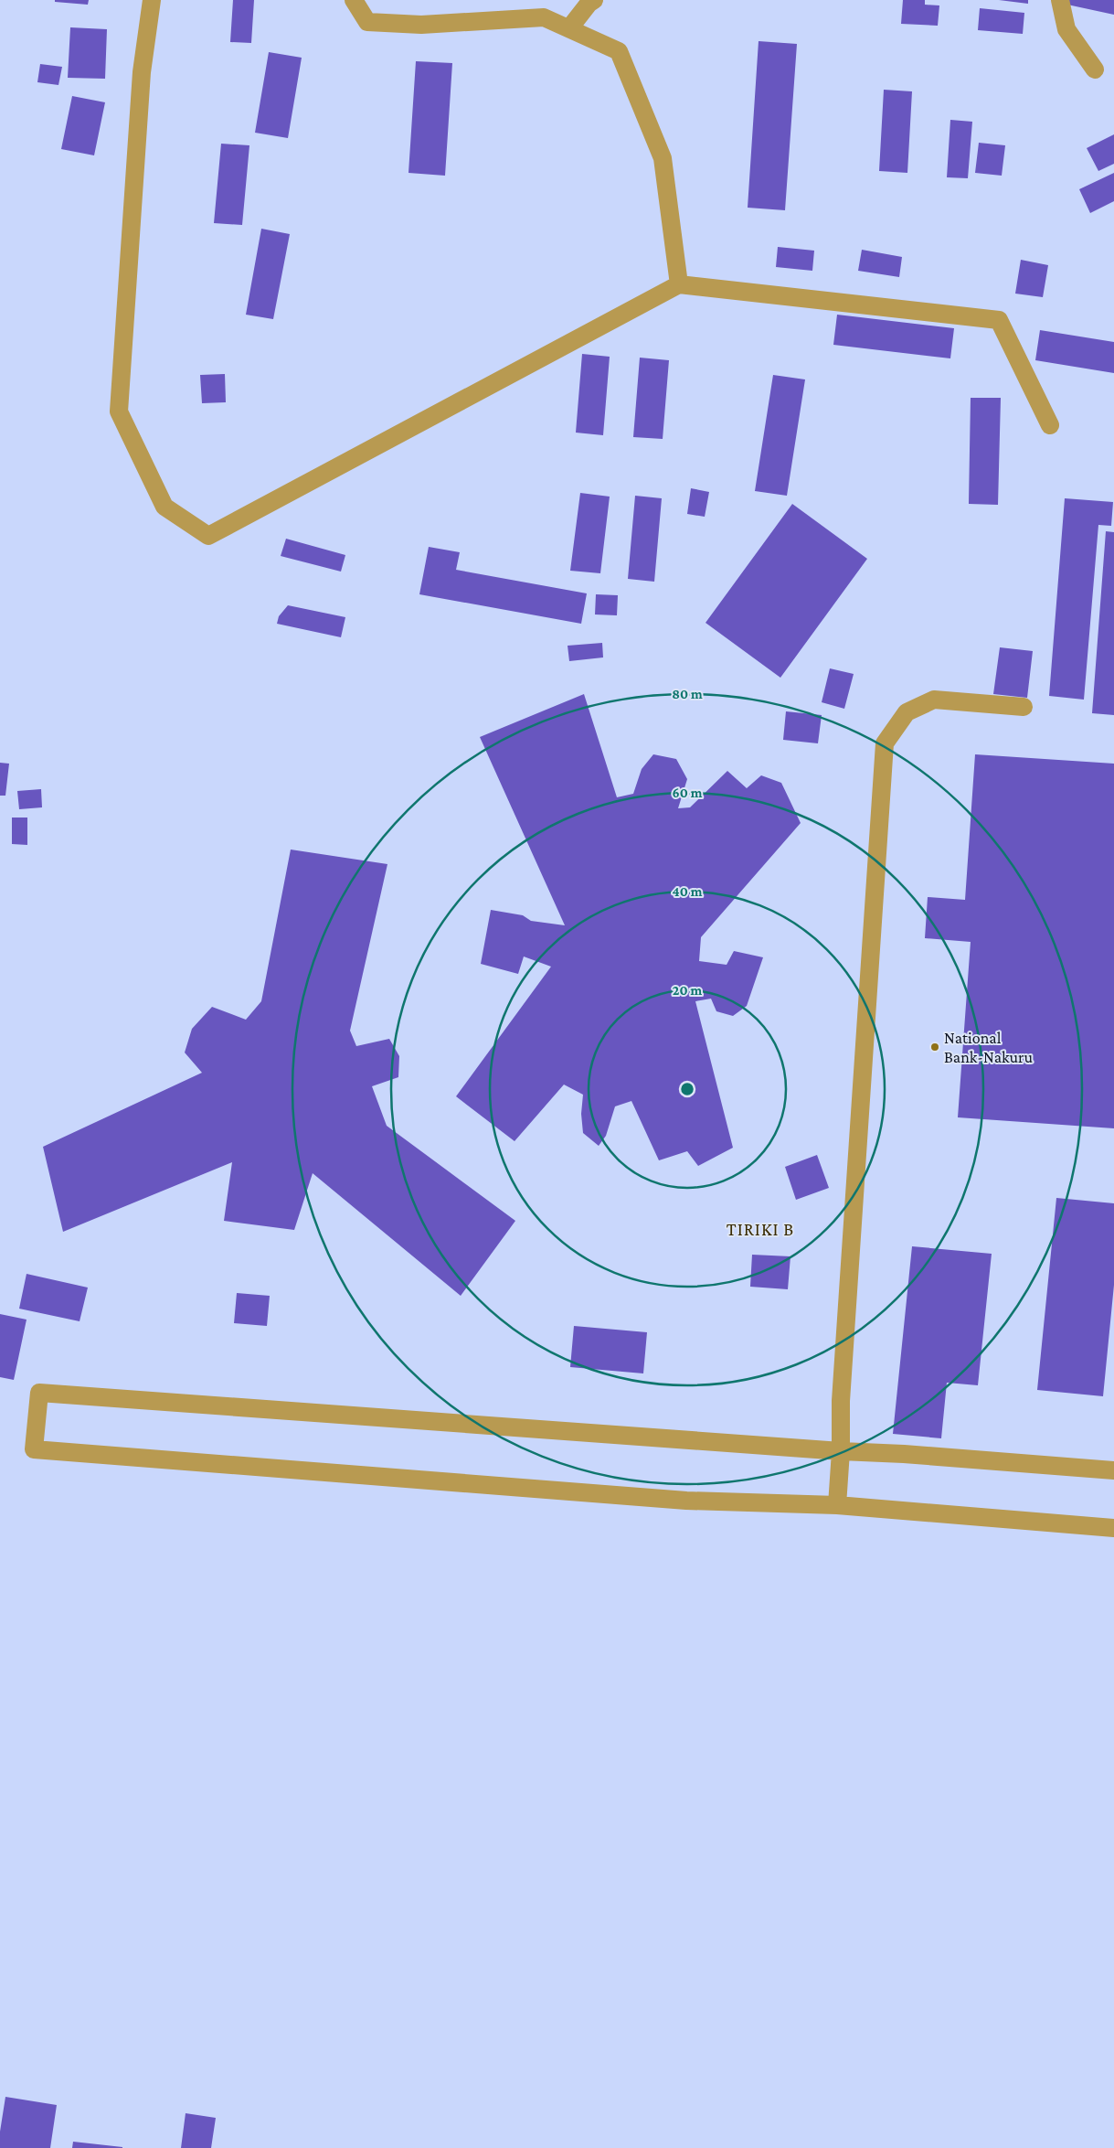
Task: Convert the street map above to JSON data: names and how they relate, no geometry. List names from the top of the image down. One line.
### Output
{"districts":["TIRIKI B"],"places":["National Bank-Nakuru"],"rings":["80 m","60 m","40 m","20 m"]}
